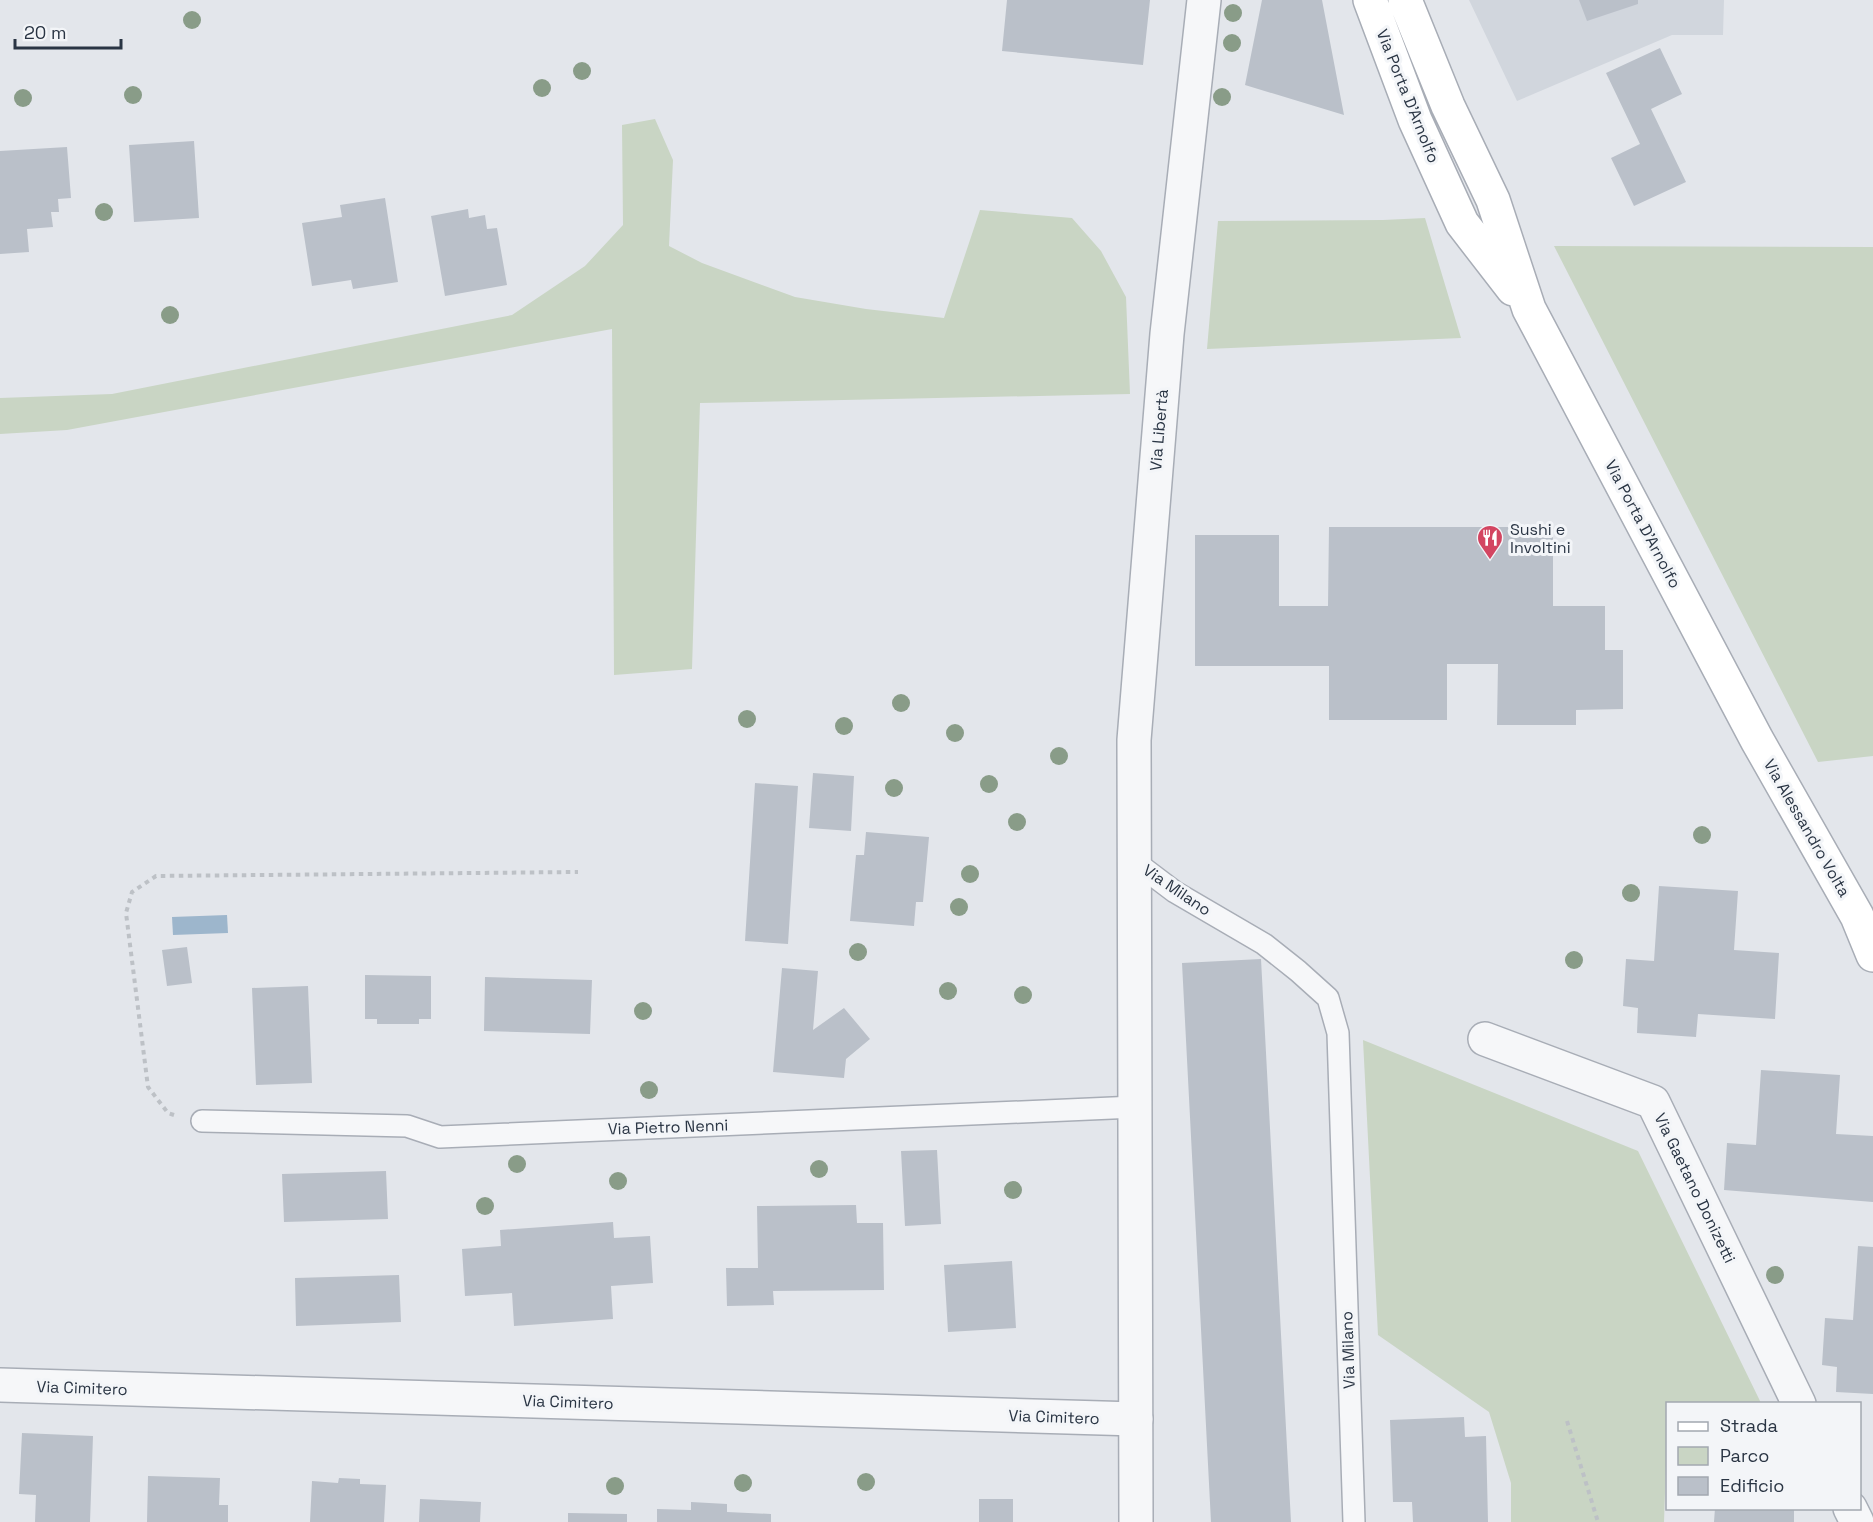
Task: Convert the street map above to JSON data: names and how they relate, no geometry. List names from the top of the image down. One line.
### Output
{"streets":{"main road":["Via Porta D'Arnolfo","Via Alessandro Volta"],"street":["Via Libertà","Via Milano","Via Gaetano Donizetti","Via Cimitero"],"lane":["Via Pietro Nenni"]},"crossings":[["Via Porta D'Arnolfo","Via Alessandro Volta"],["Via Libertà","Via Milano"],["Via Milano","Via Pietro Nenni"],["Via Milano","Via Cimitero"]],"places":{"restaurant":["Sushi e Involtini"]},"legend":["Strada","Parco","Edificio"],"scale_bar":"20 m"}
